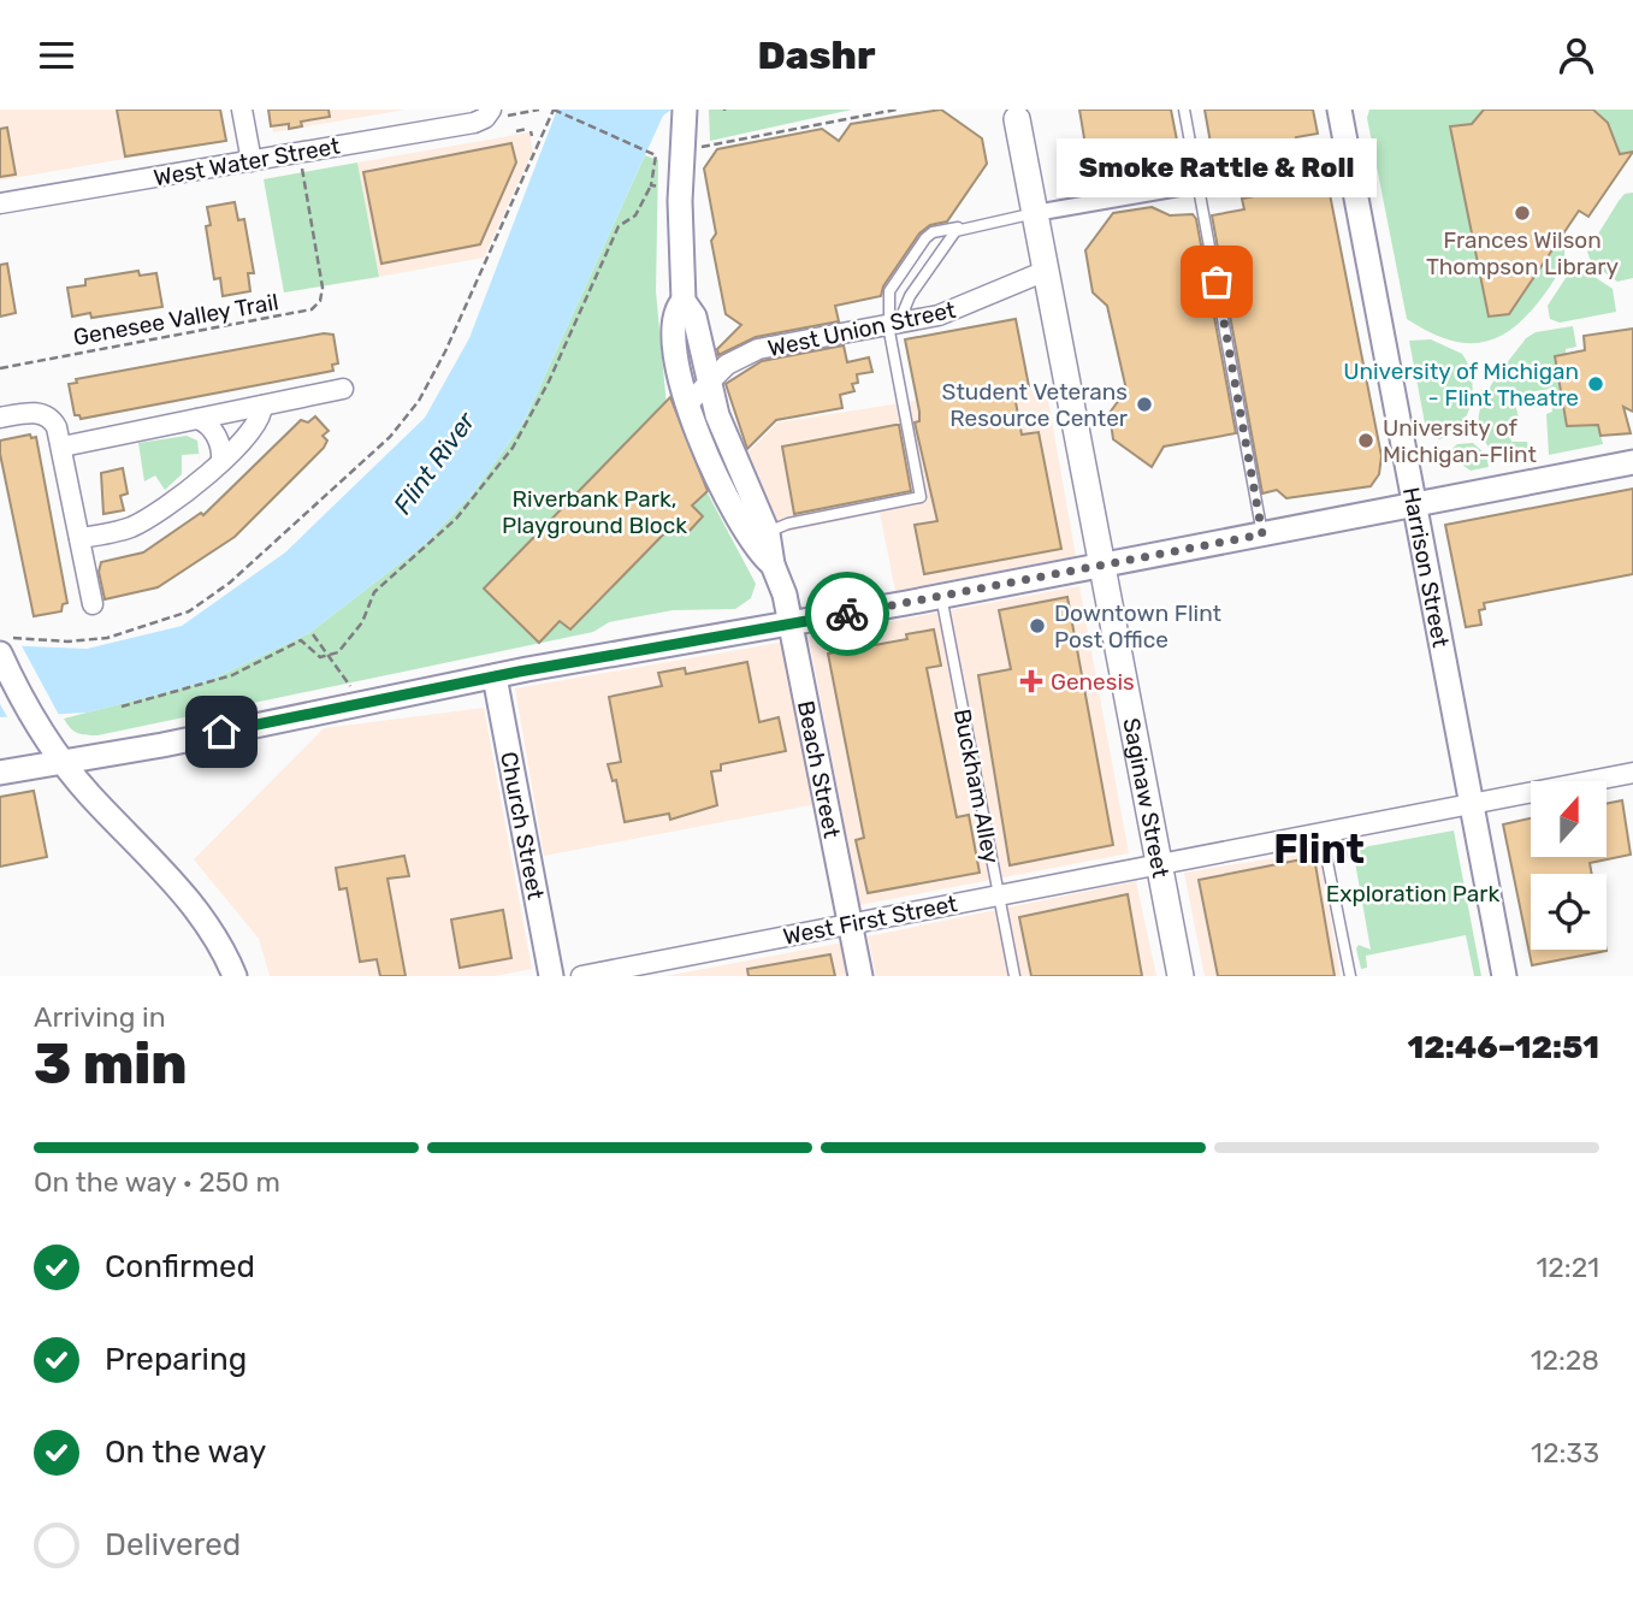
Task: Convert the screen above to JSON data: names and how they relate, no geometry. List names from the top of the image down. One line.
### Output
{"streets":{"main road":["Saginaw Street"],"street":["West Water Street","West Union Street","Harrison Street","Beach Street","Church Street","West First Street"],"lane":["Buckham Alley"],"path":["Genesee Valley Trail"]},"crossings":[["West Union Street","Beach Street"],["West Union Street","Saginaw Street"],["Harrison Street","West First Street"],["Beach Street","West First Street"],["Buckham Alley","West First Street"],["Saginaw Street","West First Street"]],"districts":["Flint"],"water":["Flint River"],"parks":["Riverbank Park, Playground Block","Exploration Park"],"places":{"other":["Frances Wilson Thompson Library","Smoke Rattle & Roll","University of Michigan - Flint Theatre","Student Veterans Resource Center","University of Michigan-Flint","Downtown Flint Post Office"],"health":["Genesis"]},"north":"top","page":{"header":"Dashr","bubble":"Smoke Rattle & Roll","heading":["3 min","Arriving in","12:46–12:51"],"bar":"On the way · 250 m","list":[["Confirmed","12:21"],["Preparing","12:28"],["On the way","12:33"],"Delivered"]}}
